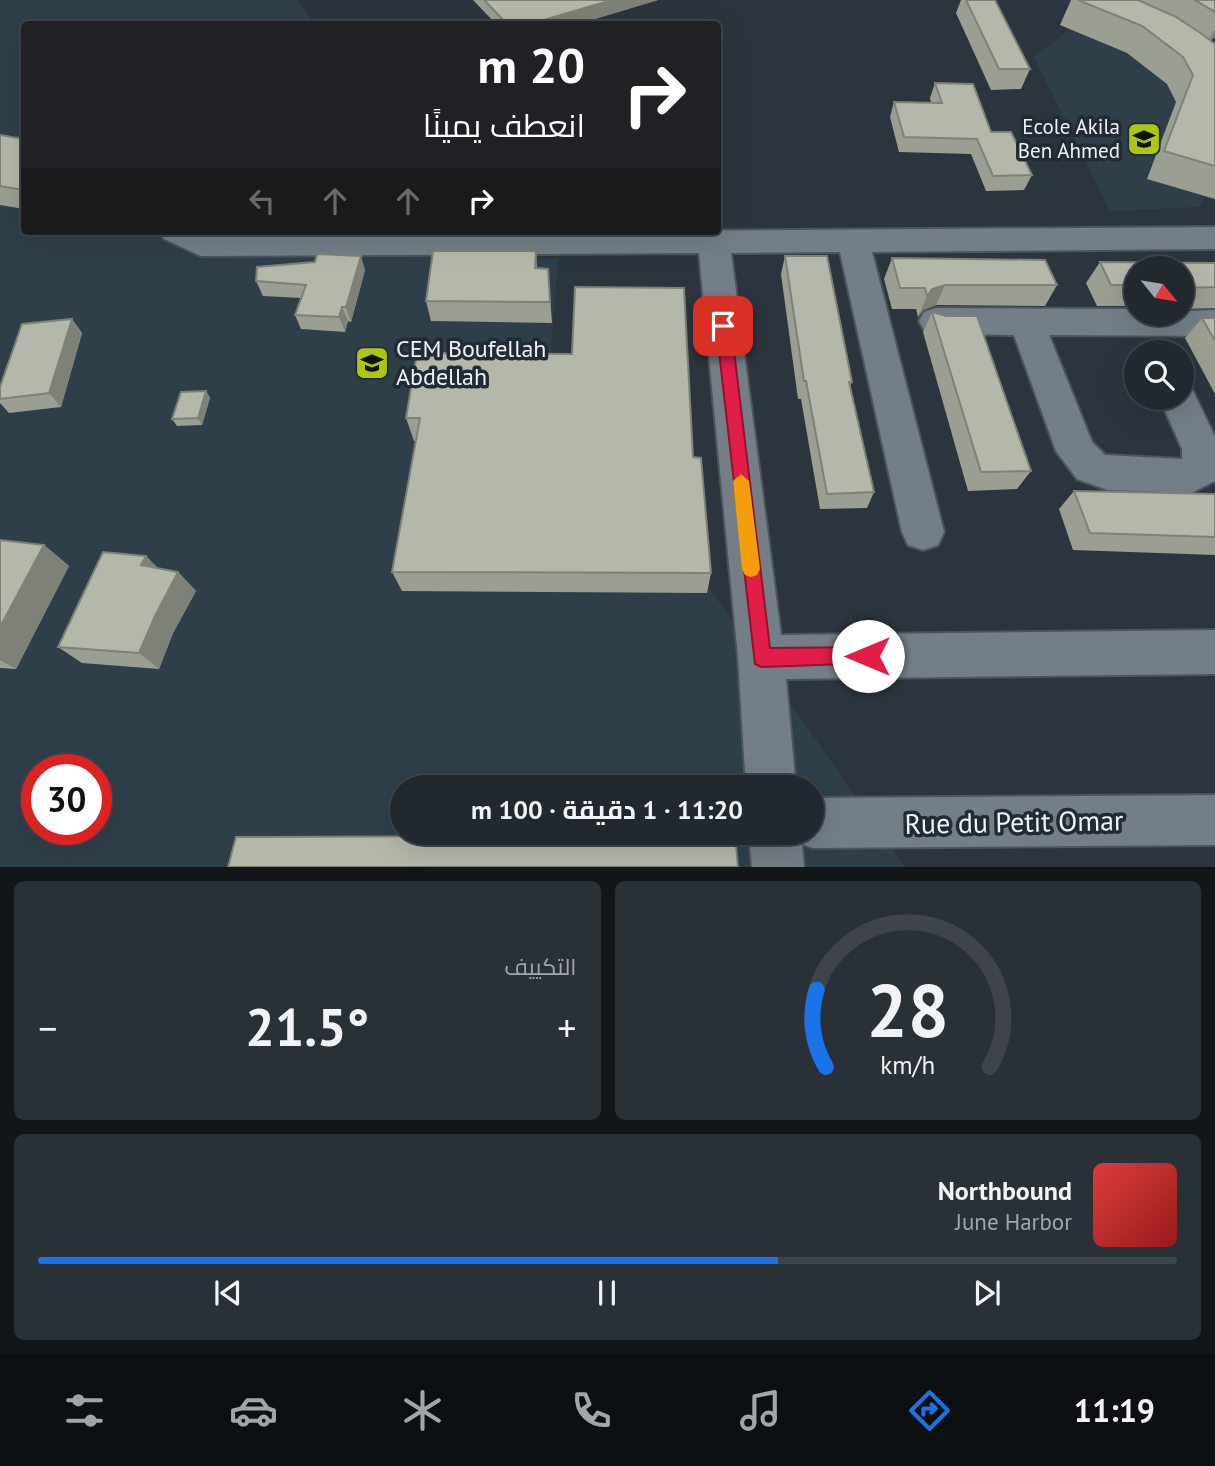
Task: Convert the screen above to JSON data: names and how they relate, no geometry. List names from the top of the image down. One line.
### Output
{"streets":{"street":["Rue du Petit Omar"]},"places":{"school or university":["Ecole Akila Ben Ahmed","CEM Boufellah Abdellah"]},"north":"bottom right","page":{"turn":["20 m","انعطف يمينًا"],"limit":"30","trip":"11:20 · 1 دقيقة · 100 m","tile":"التكييف","heat":["−","21.5°","+"],"song":["Northbound","June Harbor"],"tabs":"11:19","gauge":["28","km/h"]}}
